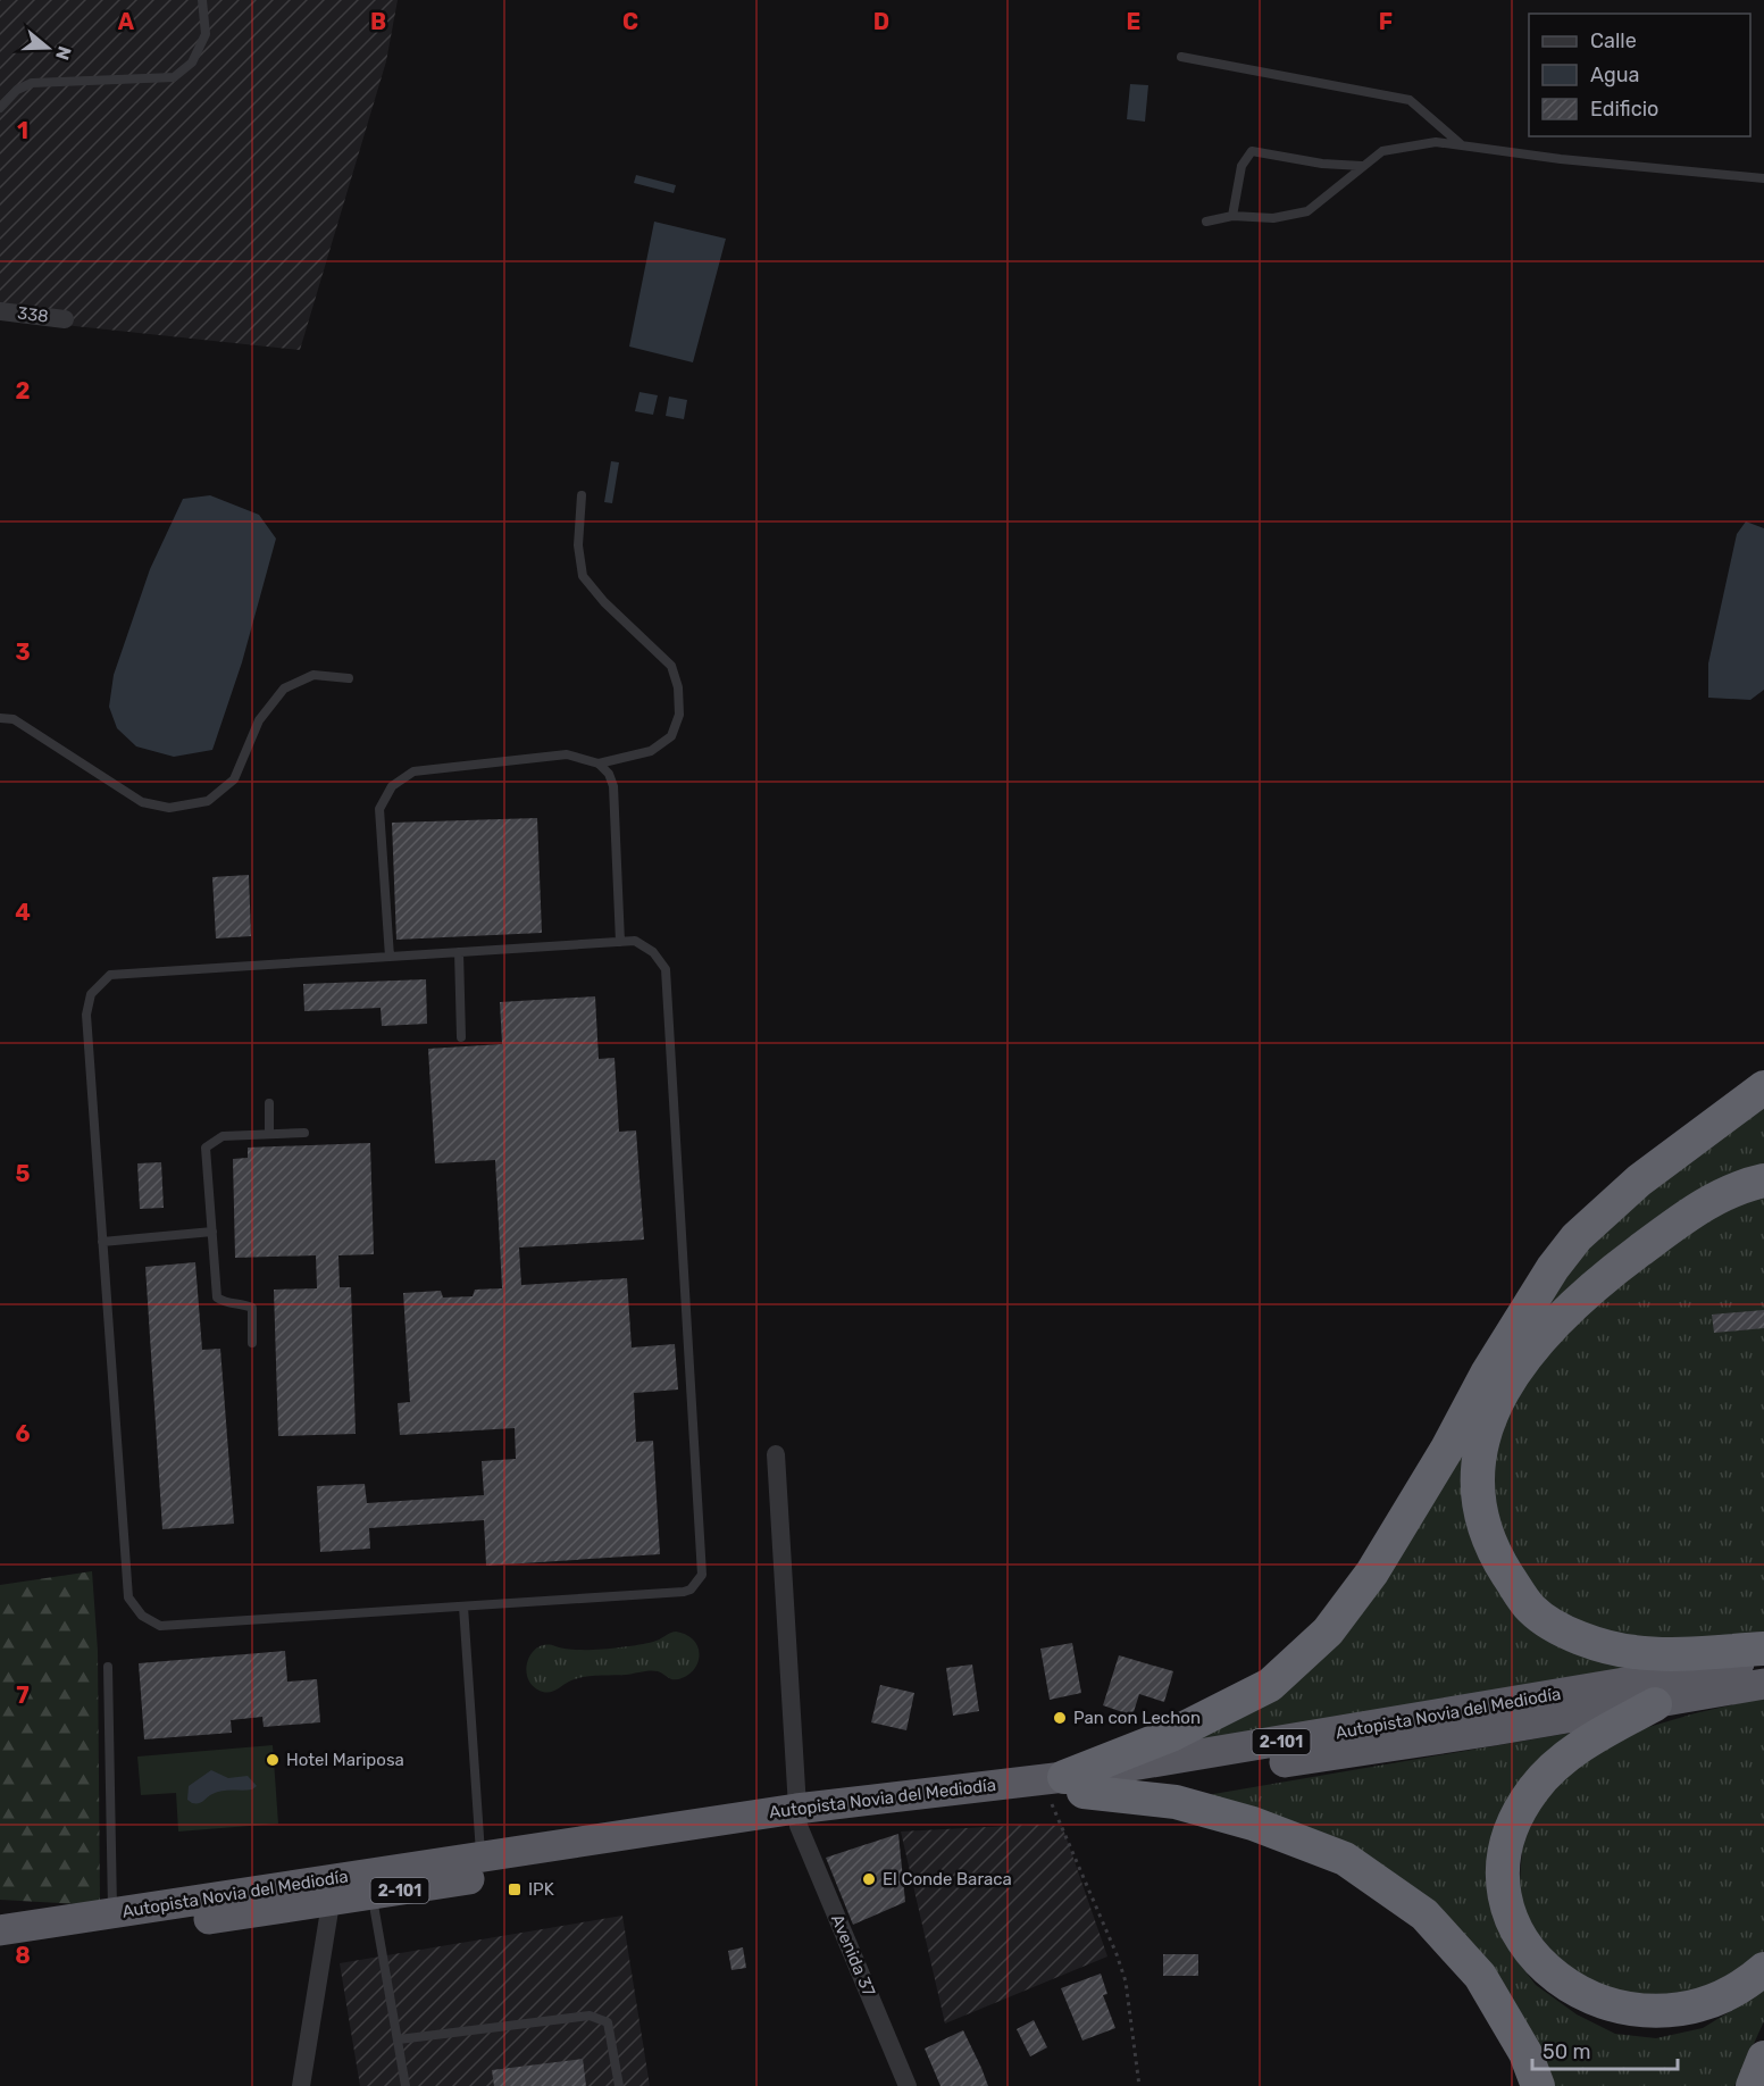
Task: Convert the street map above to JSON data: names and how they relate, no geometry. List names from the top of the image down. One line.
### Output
{"streets":{"highway":["Autopista Novia del Mediodía","2-101"],"street":["338","Avenida 37"]},"crossings":[["Autopista Novia del Mediodía","Avenida 37"]],"places":{"other":["Pan con Lechon","Hotel Mariposa","El Conde Baraca"],"transit":["IPK"]},"legend":["Calle","Agua","Edificio"],"scale_bar":"50 m","north":"right","grid":{"columns":["A","B","C","D","E","F"],"rows":["1","2","3","4","5","6","7","8"]}}
